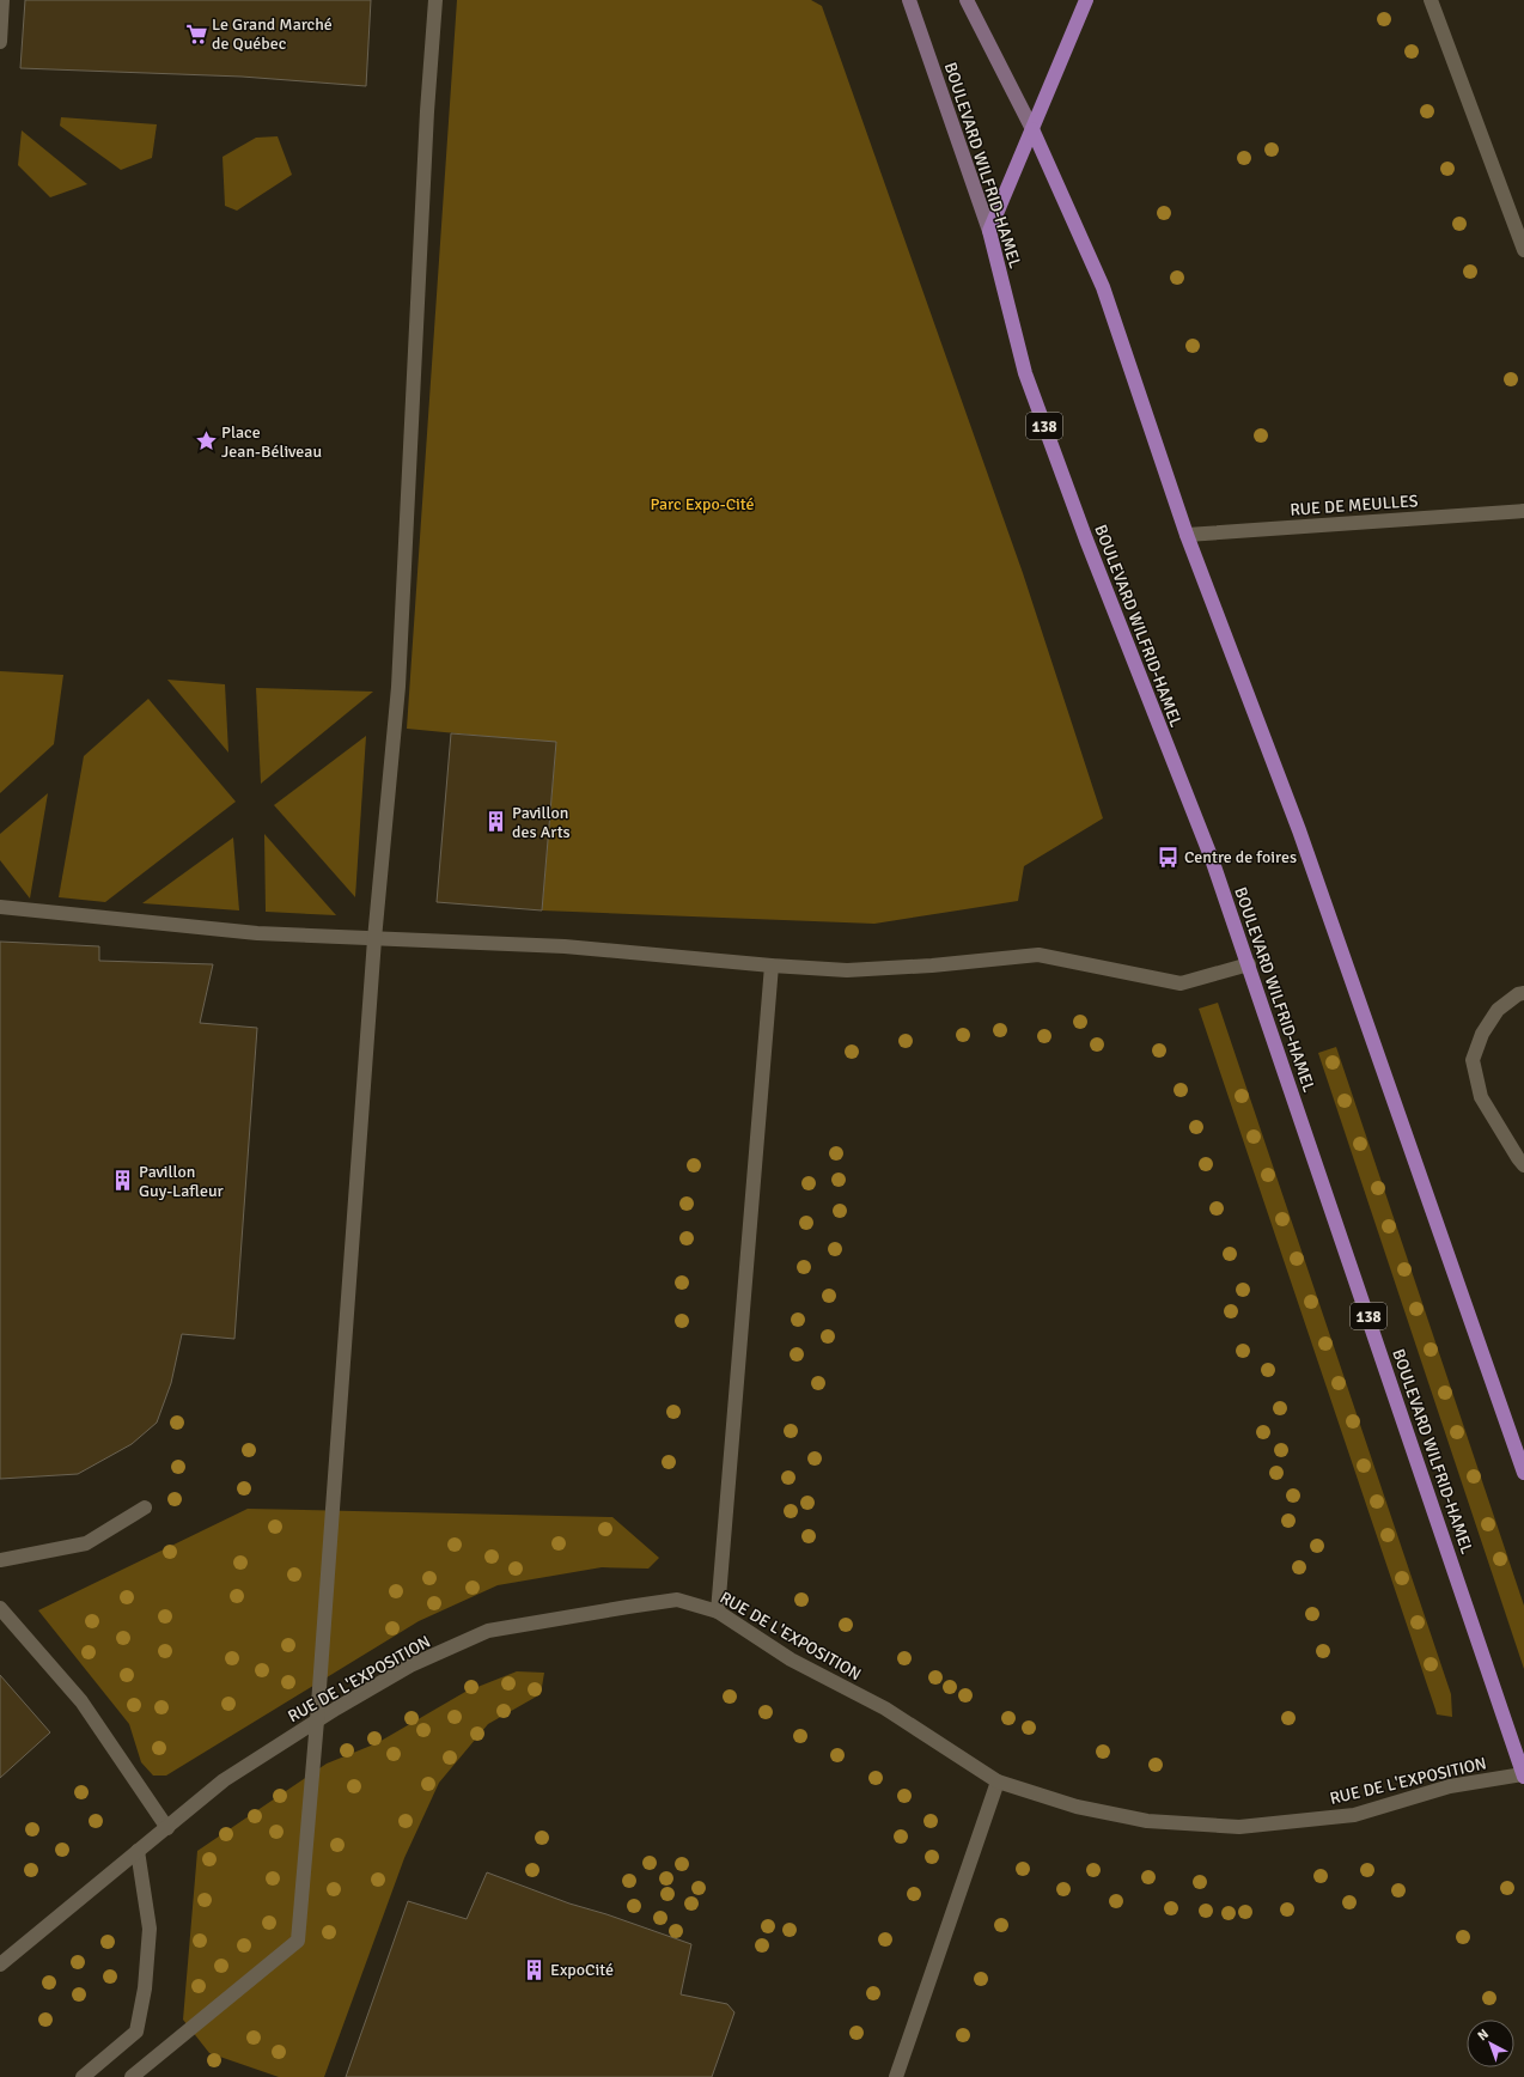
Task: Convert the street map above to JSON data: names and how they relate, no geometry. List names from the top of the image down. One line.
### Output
{"streets":{"main road":["BOULEVARD WILFRID-HAMEL","138"],"street":["RUE DE MEULLES","RUE DE L'EXPOSITION"]},"crossings":[["BOULEVARD WILFRID-HAMEL","RUE DE L'EXPOSITION"]],"parks":["Parc Expo-Cité"],"places":{"supermarket":["Le Grand Marché de Québec"],"place":["Place Jean-Béliveau"],"building":["Pavillon des Arts","Pavillon Guy-Lafleur","ExpoCité"],"bus stop":["Centre de foires"]},"north":"top left"}
